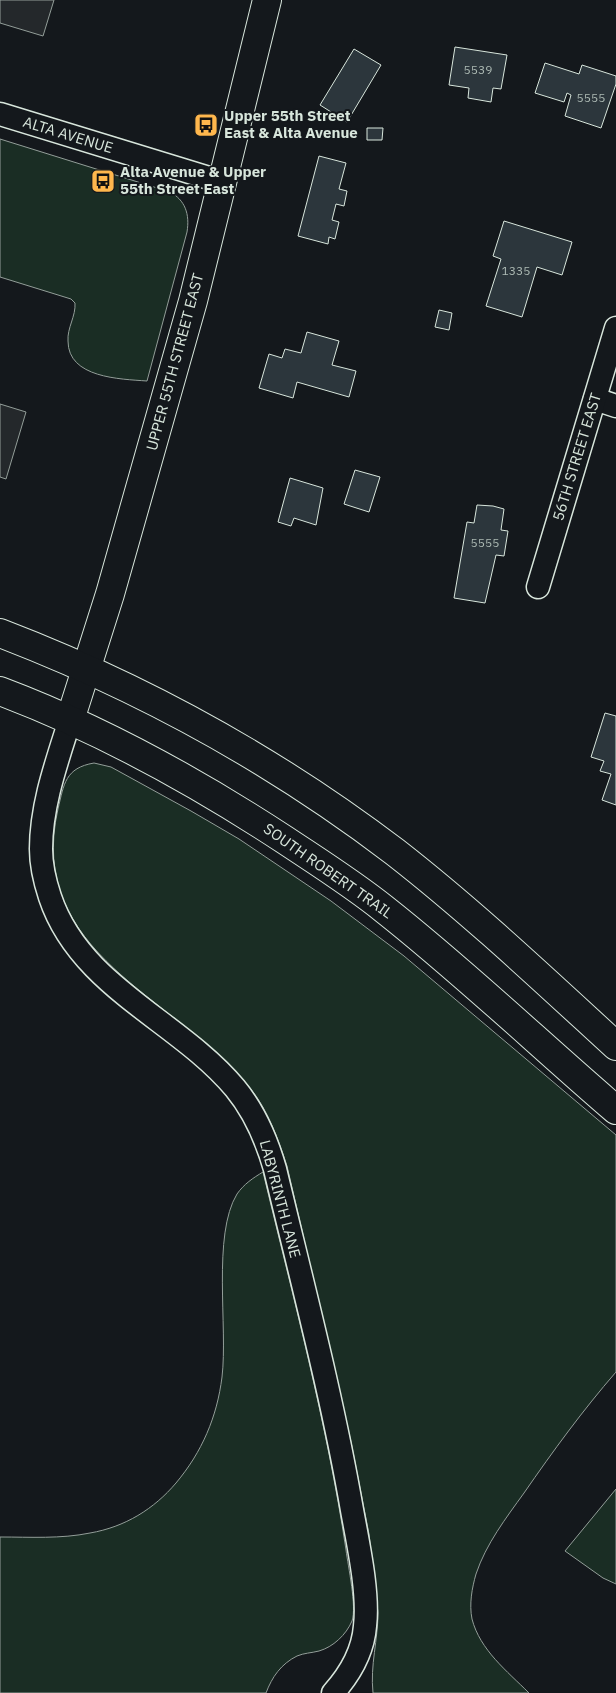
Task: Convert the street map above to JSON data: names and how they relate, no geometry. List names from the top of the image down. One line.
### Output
{"streets":{"main road":["UPPER 55TH STREET EAST","SOUTH ROBERT TRAIL"],"street":["ALTA AVENUE","56TH STREET EAST","LABYRINTH LANE"]},"crossings":[["ALTA AVENUE","UPPER 55TH STREET EAST"],["UPPER 55TH STREET EAST","SOUTH ROBERT TRAIL"],["UPPER 55TH STREET EAST","LABYRINTH LANE"],["SOUTH ROBERT TRAIL","LABYRINTH LANE"]],"places":{"bus stop":["Upper 55th Street East & Alta Avenue","Alta Avenue & Upper 55th Street East"]},"house_numbers":["5539","5555","1335","5555"]}
